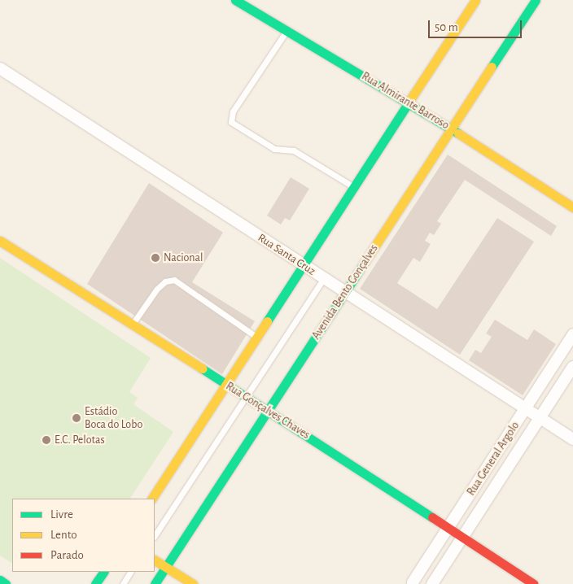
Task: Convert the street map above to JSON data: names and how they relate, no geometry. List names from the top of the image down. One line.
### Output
{"streets":{"main road":["Rua Almirante Barroso","Avenida Bento Gonçalves","Rua Gonçalves Chaves"],"street":["Rua Santa Cruz","Rua General Argolo"]},"crossings":[["Rua Almirante Barroso","Avenida Bento Gonçalves"],["Rua Santa Cruz","Avenida Bento Gonçalves"],["Rua Santa Cruz","Rua General Argolo"],["Avenida Bento Gonçalves","Rua Gonçalves Chaves"],["Rua Gonçalves Chaves","Rua General Argolo"]],"places":["Nacional","Estádio Boca do Lobo","E.C. Pelotas"],"legend":["Livre","Lento","Parado"],"scale_bar":"50 m"}
